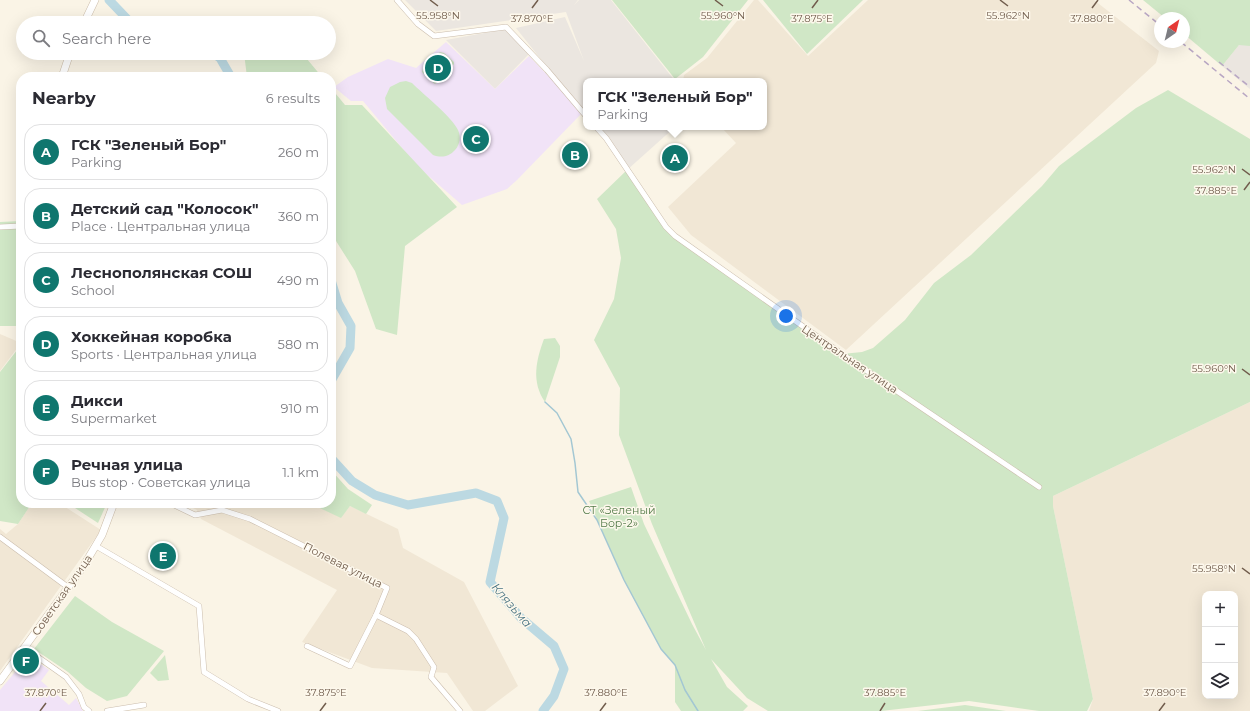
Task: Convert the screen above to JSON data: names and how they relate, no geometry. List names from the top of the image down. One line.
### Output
{"streets":{"main road":["Советская улица"],"street":["Центральная улица","Полевая улица"]},"water":["Клязьма"],"parks":["СТ «Зеленый Бор-2»"],"north":"top right","page":{"search":"Search here","pins":["D","C","B","A","E","F"],"heading":["Nearby","6 results"],"popup":["ГСК \"Зеленый Бор\"","Parking"],"list":[{"mark":"A","name":"ГСК \"Зеленый Бор\"","note":"Parking","value":"260 m"},{"mark":"B","name":"Детский сад \"Колосок\"","note":"Place · Центральная улица","value":"360 m"},{"mark":"C","name":"Леснополянская СОШ","note":"School","value":"490 m"},{"mark":"D","name":"Хоккейная коробка","note":"Sports · Центральная улица","value":"580 m"},{"mark":"E","name":"Дикси","note":"Supermarket","value":"910 m"},{"mark":"F","name":"Речная улица","note":"Bus stop · Советская улица","value":"1.1 km"}],"map_buttons":["+","−"]},"coordinates":["55.960°N","55.958°N","55.962°N","37.870°E","37.875°E","37.880°E","37.885°E","37.890°E"]}
